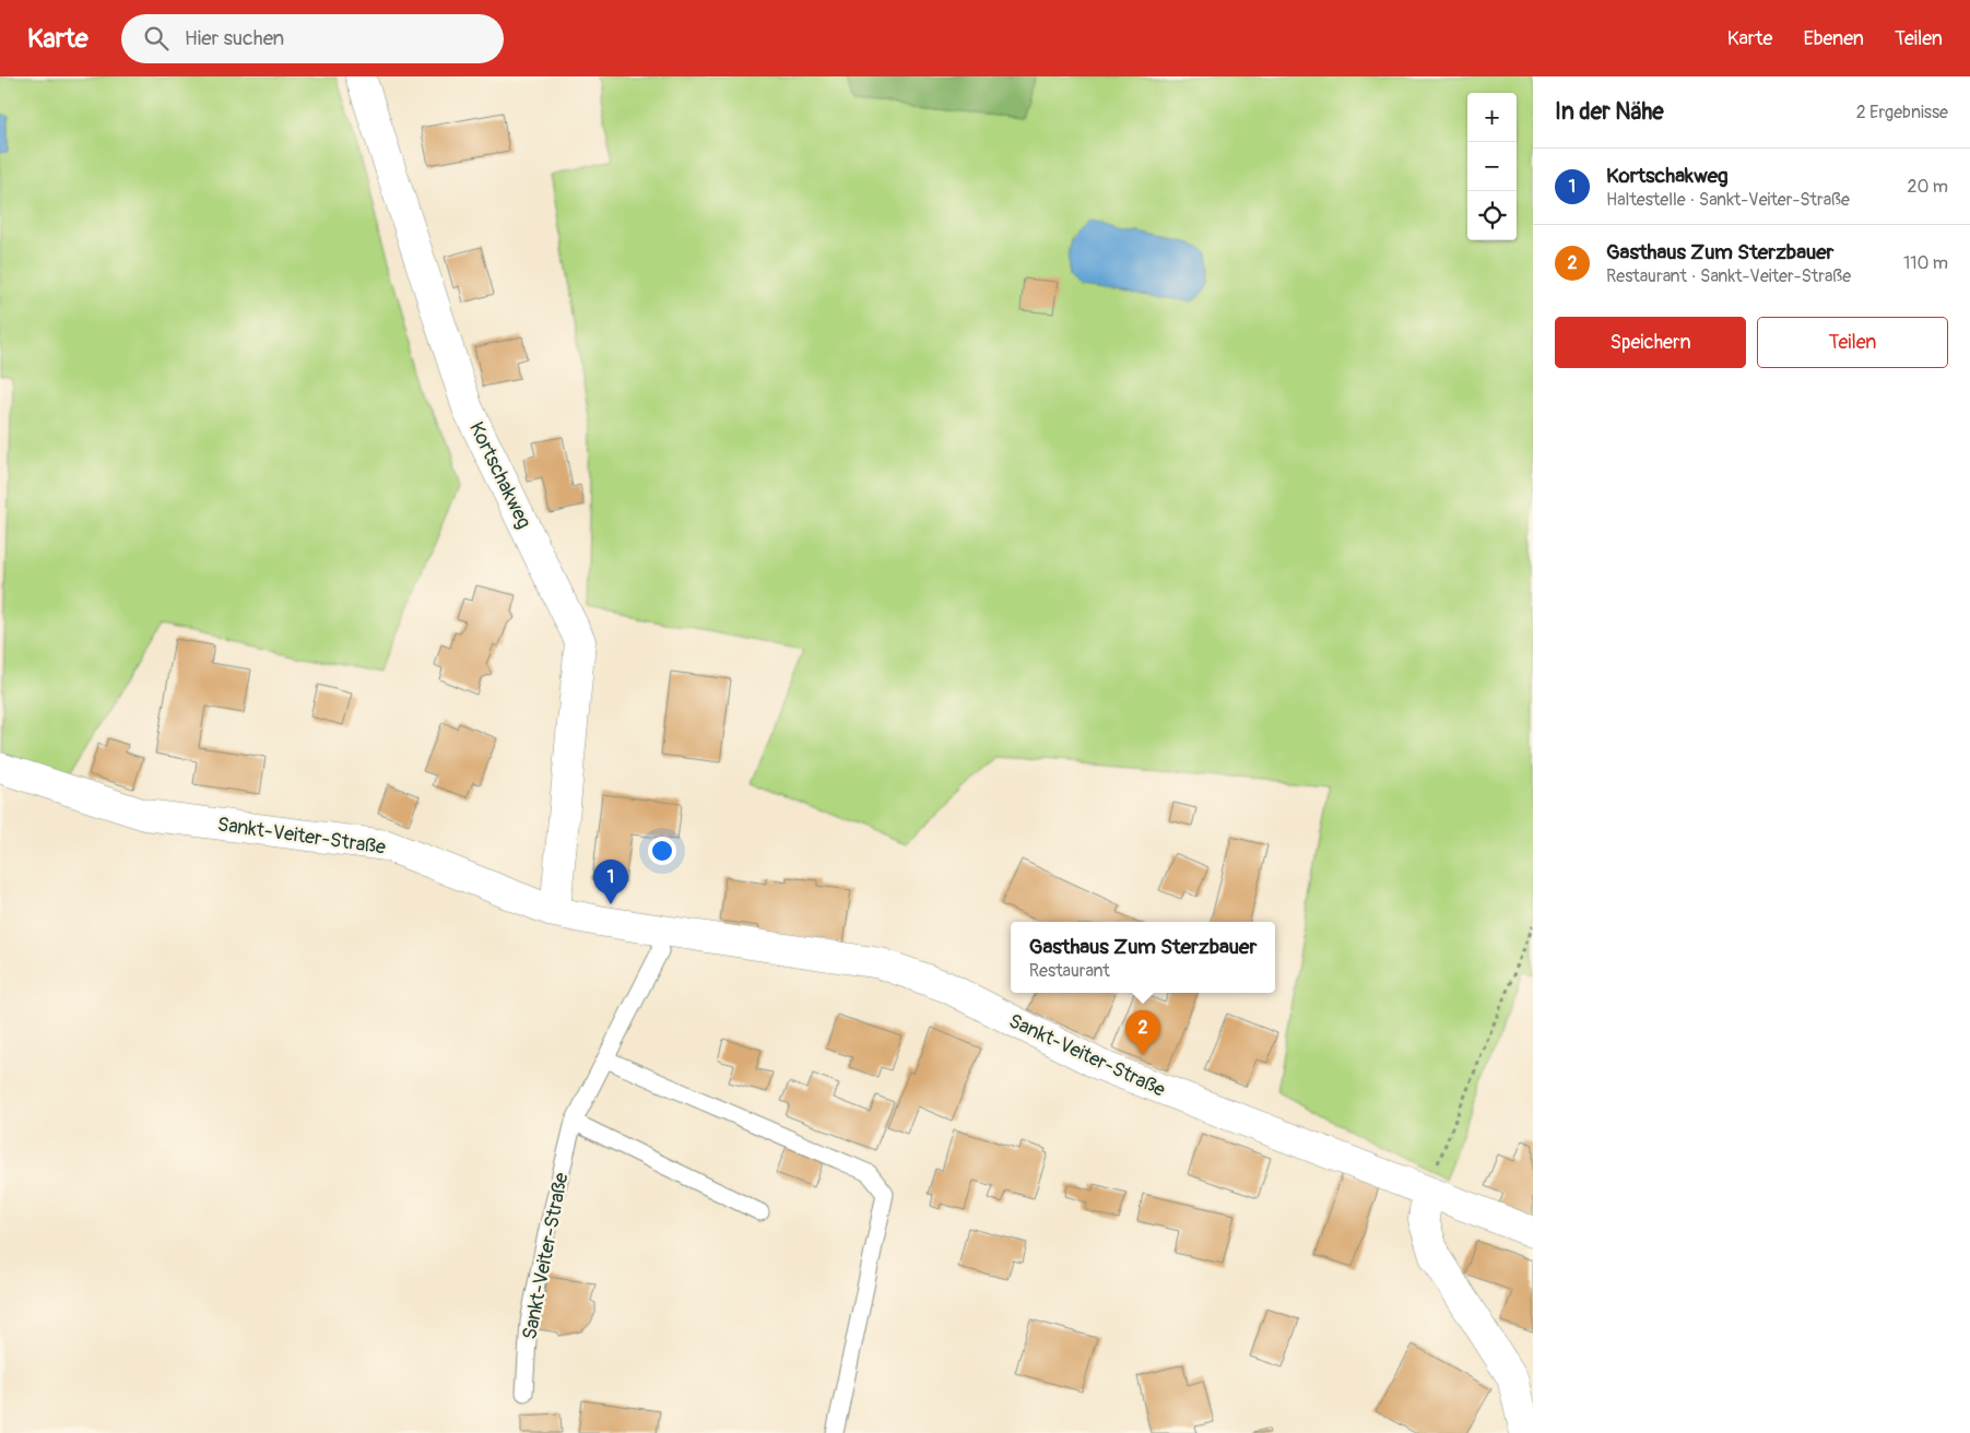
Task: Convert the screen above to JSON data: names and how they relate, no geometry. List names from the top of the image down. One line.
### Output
{"streets":{"street":["Kortschakweg","Sankt-Veiter-Straße"]},"crossings":[["Kortschakweg","Sankt-Veiter-Straße"]],"page":{"header":"Karte","search":"Hier suchen","nav":["Karte","Ebenen","Teilen"],"heading":["In der Nähe","2 Ergebnisse"],"map_buttons":["+","−"],"list":[{"mark":"1","name":"Kortschakweg","note":"Haltestelle · Sankt-Veiter-Straße","value":"20 m"},{"mark":"2","name":"Gasthaus Zum Sterzbauer","note":"Restaurant · Sankt-Veiter-Straße","value":"110 m"}],"buttons":["Speichern","Teilen"],"pins":["1","2"],"popup":["Gasthaus Zum Sterzbauer","Restaurant"]}}
